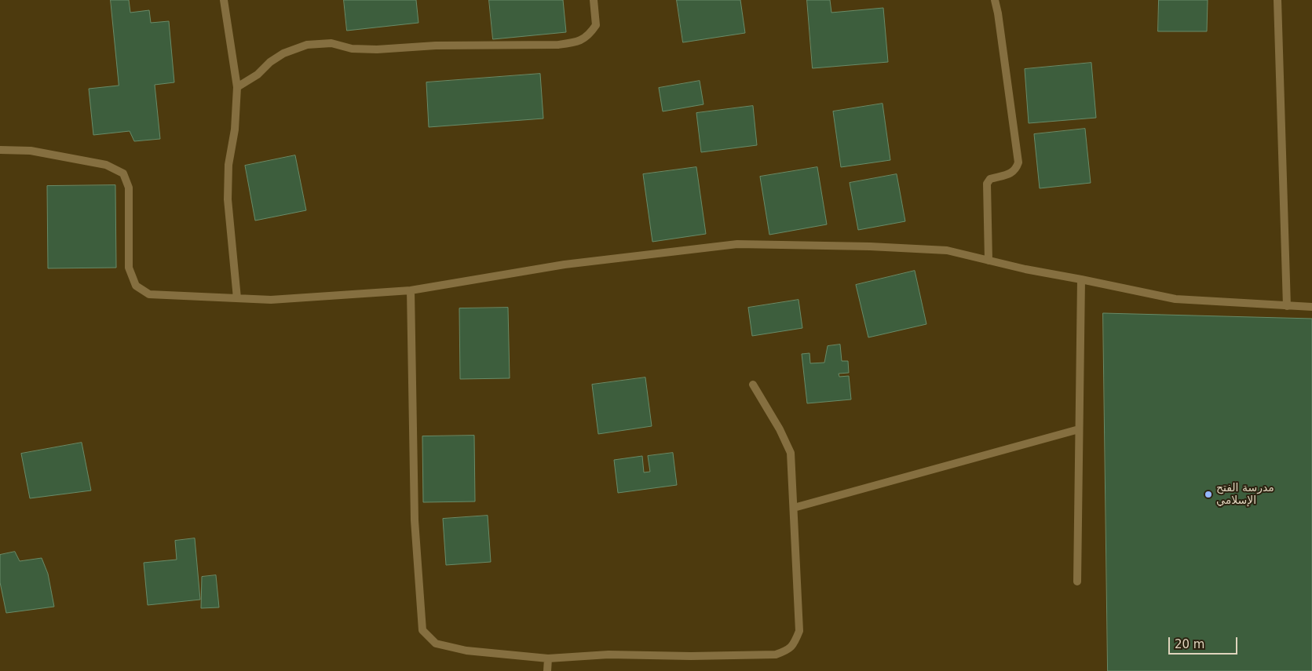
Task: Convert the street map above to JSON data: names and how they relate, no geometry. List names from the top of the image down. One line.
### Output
{"places":["مدرسة الفتح الإسلامي"],"scale_bar":"20 m"}
